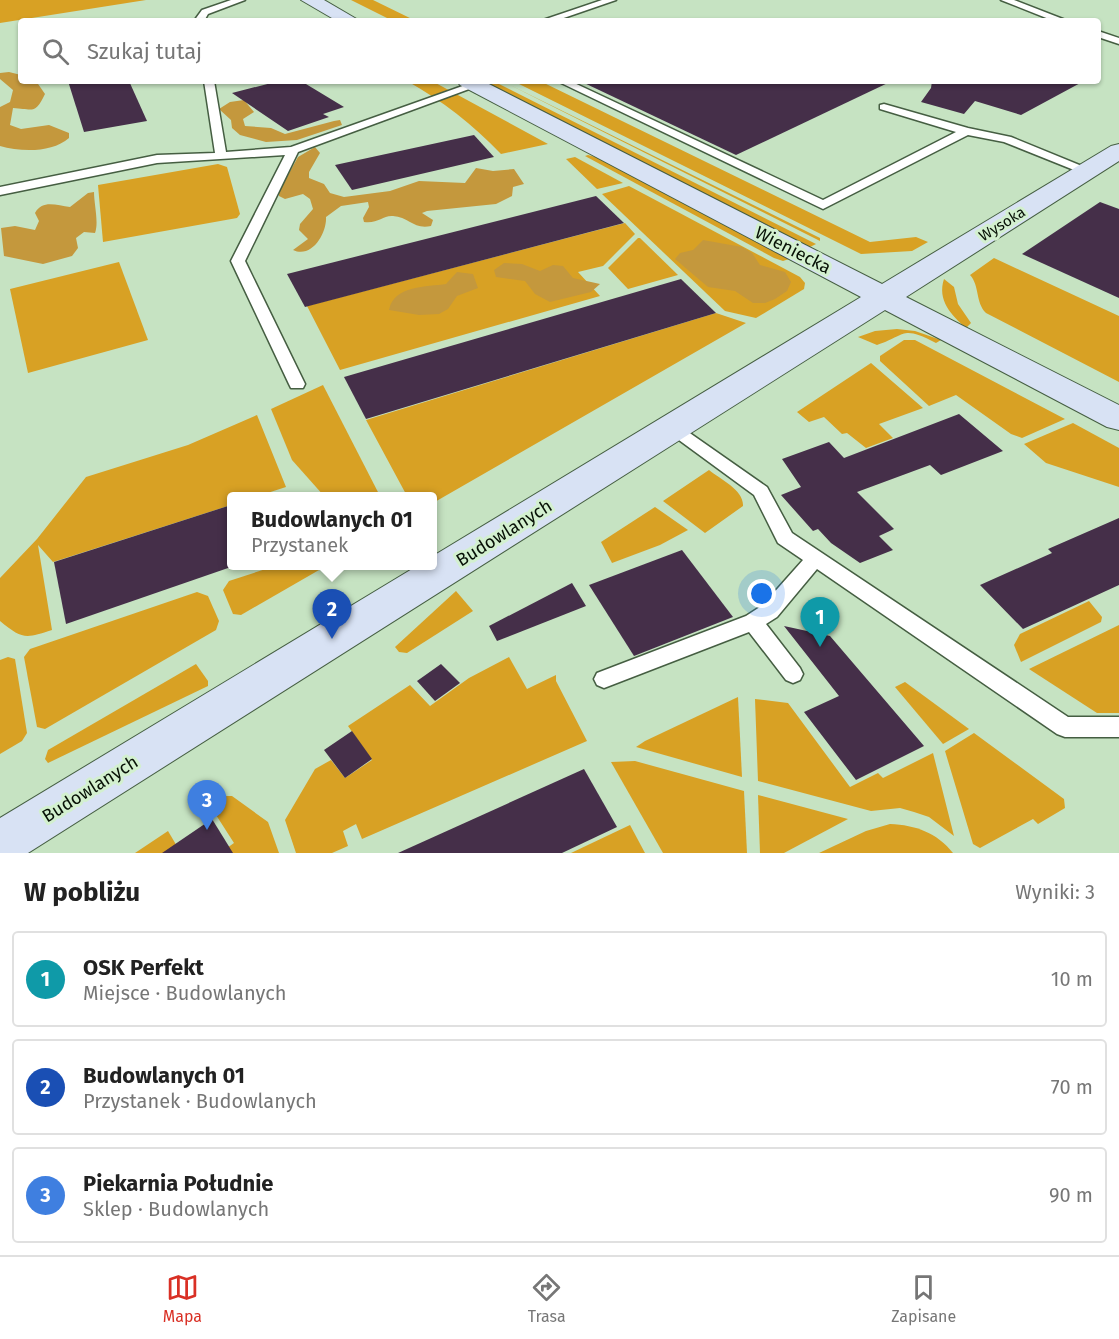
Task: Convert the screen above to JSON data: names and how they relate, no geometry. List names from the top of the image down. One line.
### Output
{"streets":{"street":["Wysoka","Wieniecka","Budowlanych"]},"crossings":[["Wysoka","Wieniecka"],["Wysoka","Budowlanych"],["Wieniecka","Budowlanych"]],"page":{"search":"Szukaj tutaj","popup":["Budowlanych 01","Przystanek"],"pins":["2","1","3"],"heading":["W pobliżu","Wyniki: 3"],"list":[{"mark":"1","name":"OSK Perfekt","note":"Miejsce · Budowlanych","value":"10 m"},{"mark":"2","name":"Budowlanych 01","note":"Przystanek · Budowlanych","value":"70 m"},{"mark":"3","name":"Piekarnia Południe","note":"Sklep · Budowlanych","value":"90 m"}],"nav":["Mapa","Trasa","Zapisane"]}}
